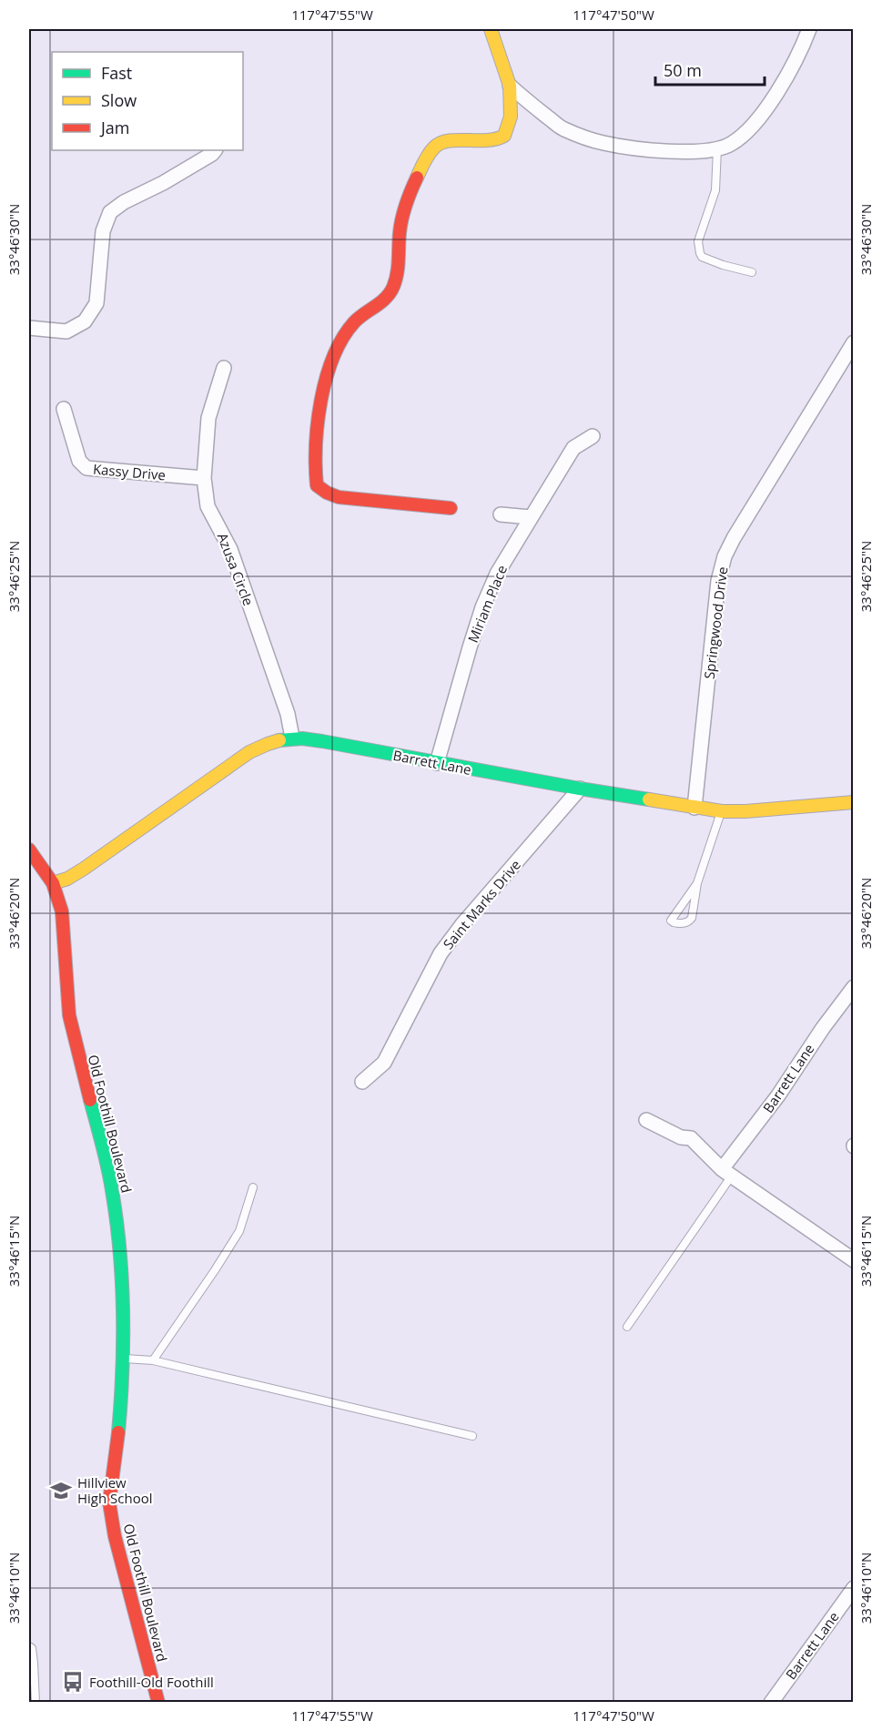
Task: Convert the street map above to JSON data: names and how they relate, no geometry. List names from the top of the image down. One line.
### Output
{"streets":{"street":["Kassy Drive","Azusa Circle","Miriam Place","Springwood Drive","Barrett Lane","Saint Marks Drive","Old Foothill Boulevard"]},"crossings":[["Kassy Drive","Azusa Circle"],["Azusa Circle","Barrett Lane"],["Miriam Place","Barrett Lane"],["Springwood Drive","Barrett Lane"],["Barrett Lane","Saint Marks Drive"],["Barrett Lane","Old Foothill Boulevard"]],"places":{"school or university":["Hillview High School"],"bus stop":["Foothill-Old Foothill"]},"legend":["Fast","Slow","Jam"],"scale_bar":"50 m","coordinates":["117°47'55\"W","117°47'50\"W","33°46'30\"N","33°46'25\"N","33°46'20\"N","33°46'15\"N","33°46'10\"N"]}
